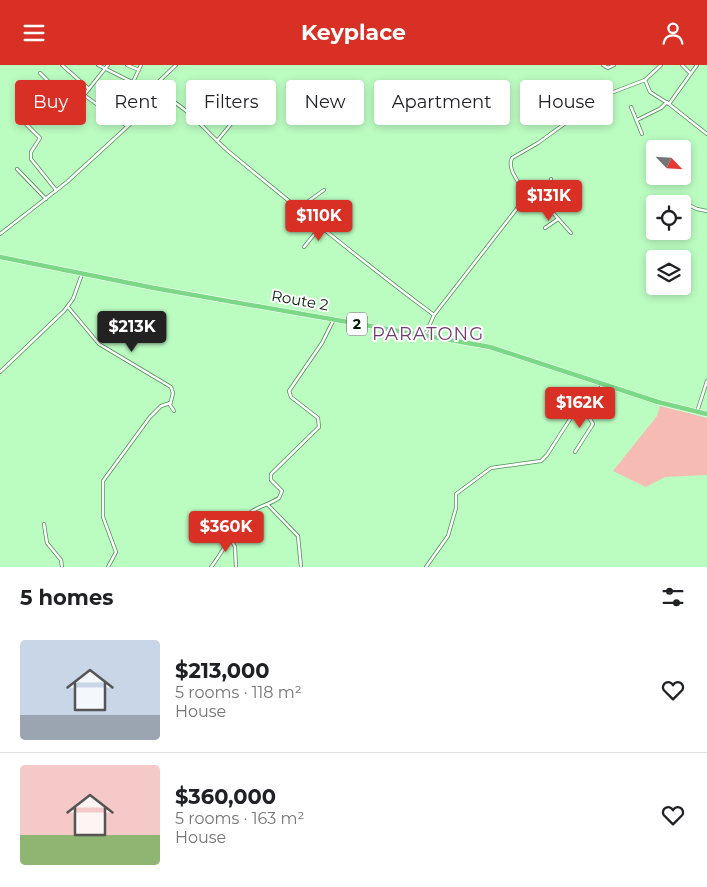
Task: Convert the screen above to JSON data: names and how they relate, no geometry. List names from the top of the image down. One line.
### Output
{"streets":{"highway":["Route 2","2"]},"districts":["PARATONG"],"north":"bottom right","page":{"header":"Keyplace","chip":["Buy","Rent","Filters","New","Apartment","House"],"price":["$131K","$110K","$213K","$162K","$360K"],"heading":"5 homes","list":[{"name":"$213,000","note":"5 rooms · 118 m² · House"},{"name":"$360,000","note":"5 rooms · 163 m² · House"}]}}
